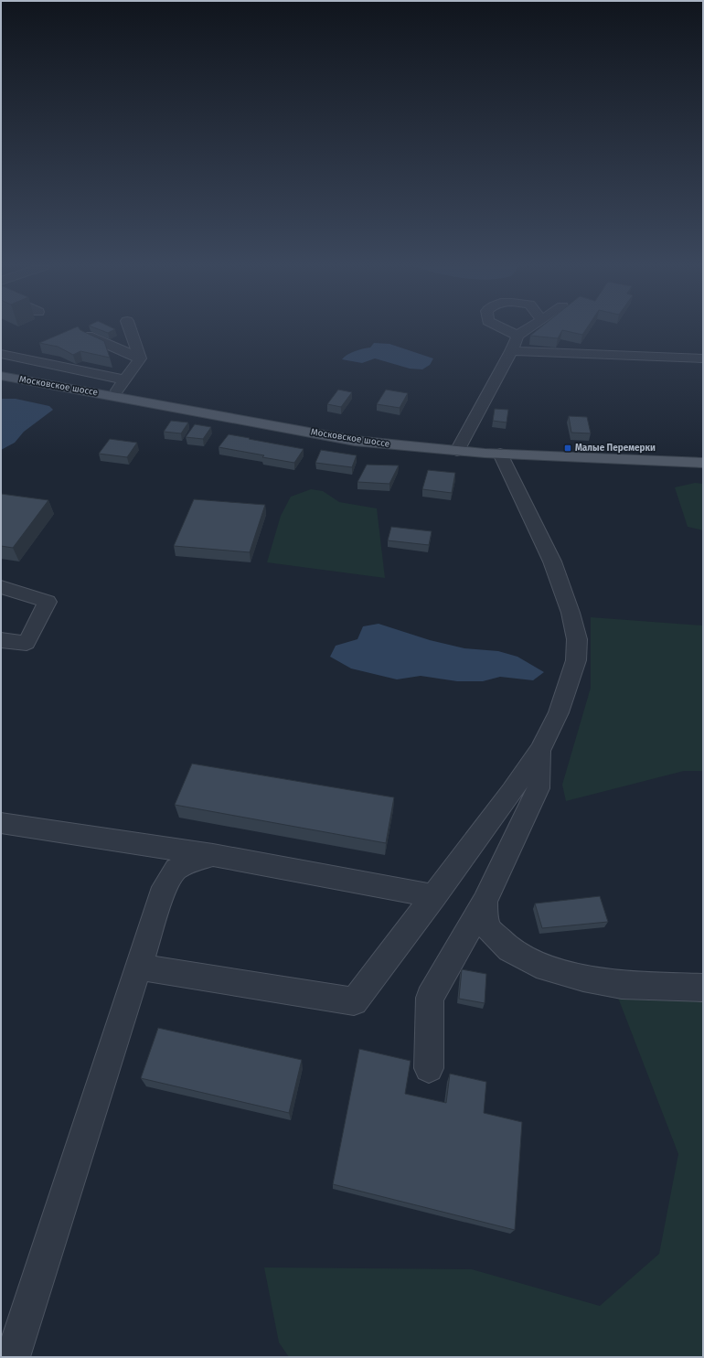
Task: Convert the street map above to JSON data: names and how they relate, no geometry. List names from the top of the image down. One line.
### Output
{"streets":{"main road":["Московское шоссе"]},"places":{"transit":["Малые Перемерки"]}}
